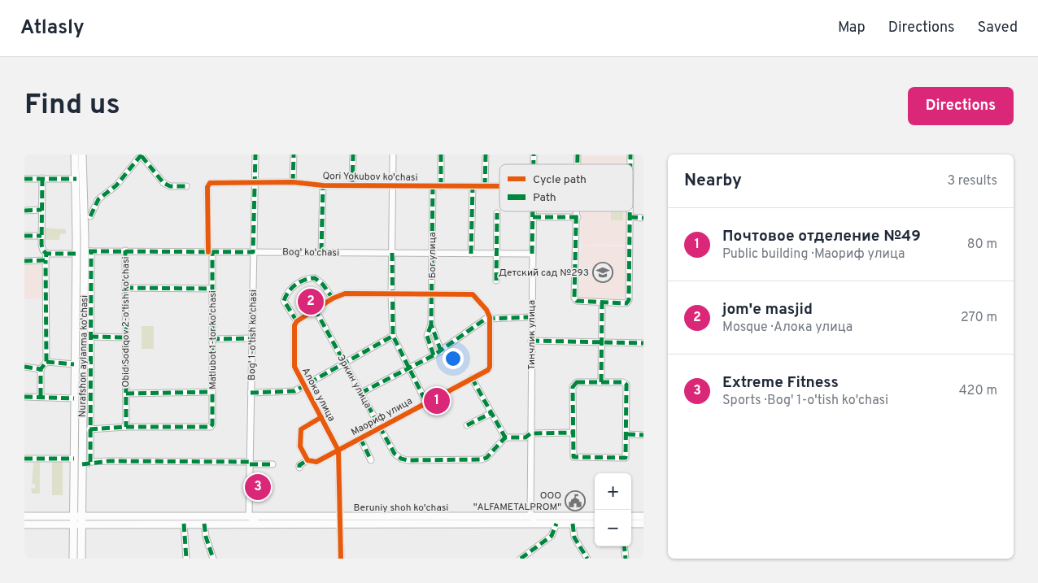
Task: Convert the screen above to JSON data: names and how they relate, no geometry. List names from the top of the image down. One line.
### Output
{"streets":{"main road":["Nurafshon aylanma ko'chasi","Beruniy shoh ko'chasi"],"street":["Qori Yokubov ko'chasi","Bog' ko'chasi","Бог улица","Obid Sodiqov 2-o'tish ko'chasi","Bog' 1-o'tish ko'chasi","Тинчлик улица","Matlubot 1-tor ko'chasi","Эркин улица","Алока улица","Маориф улица"]},"crossings":[["Qori Yokubov ko'chasi","Бог улица"],["Qori Yokubov ko'chasi","Bog' 1-o'tish ko'chasi"],["Qori Yokubov ko'chasi","Matlubot 1-tor ko'chasi"],["Qori Yokubov ko'chasi","Маориф улица"],["Bog' ko'chasi","Бог улица"],["Bog' ko'chasi","Obid Sodiqov 2-o'tish ko'chasi"],["Bog' ko'chasi","Bog' 1-o'tish ko'chasi"],["Bog' ko'chasi","Тинчлик улица"],["Bog' ko'chasi","Matlubot 1-tor ko'chasi"],["Bog' ko'chasi","Маориф улица"],["Obid Sodiqov 2-o'tish ko'chasi","Matlubot 1-tor ko'chasi"],["Bog' 1-o'tish ko'chasi","Beruniy shoh ko'chasi"],["Тинчлик улица","Beruniy shoh ko'chasi"],["Nurafshon aylanma ko'chasi","Beruniy shoh ko'chasi"],["Эркин улица","Маориф улица"],["Алока улица","Маориф улица"],["Алока улица","Beruniy shoh ko'chasi"]],"places":{"school or university":["Детский сад №293"],"public building":["OOO \"ALFAMETALPROM\""]},"legend":["Cycle path","Path"],"page":{"header":"Atlasly","nav":["Map","Directions","Saved"],"buttons":"Directions","title":"Find us","heading":["Nearby","3 results"],"list":[{"mark":"1","name":"Почтовое отделение №49","note":"Public building · Маориф улица","value":"80 m"},{"mark":"2","name":"jom'e masjid","note":"Mosque · Алока улица","value":"270 m"},{"mark":"3","name":"Extreme Fitness","note":"Sports · Bog' 1-o'tish ko'chasi","value":"420 m"}],"pins":["2","1","3"],"map_buttons":["+","−"]}}
